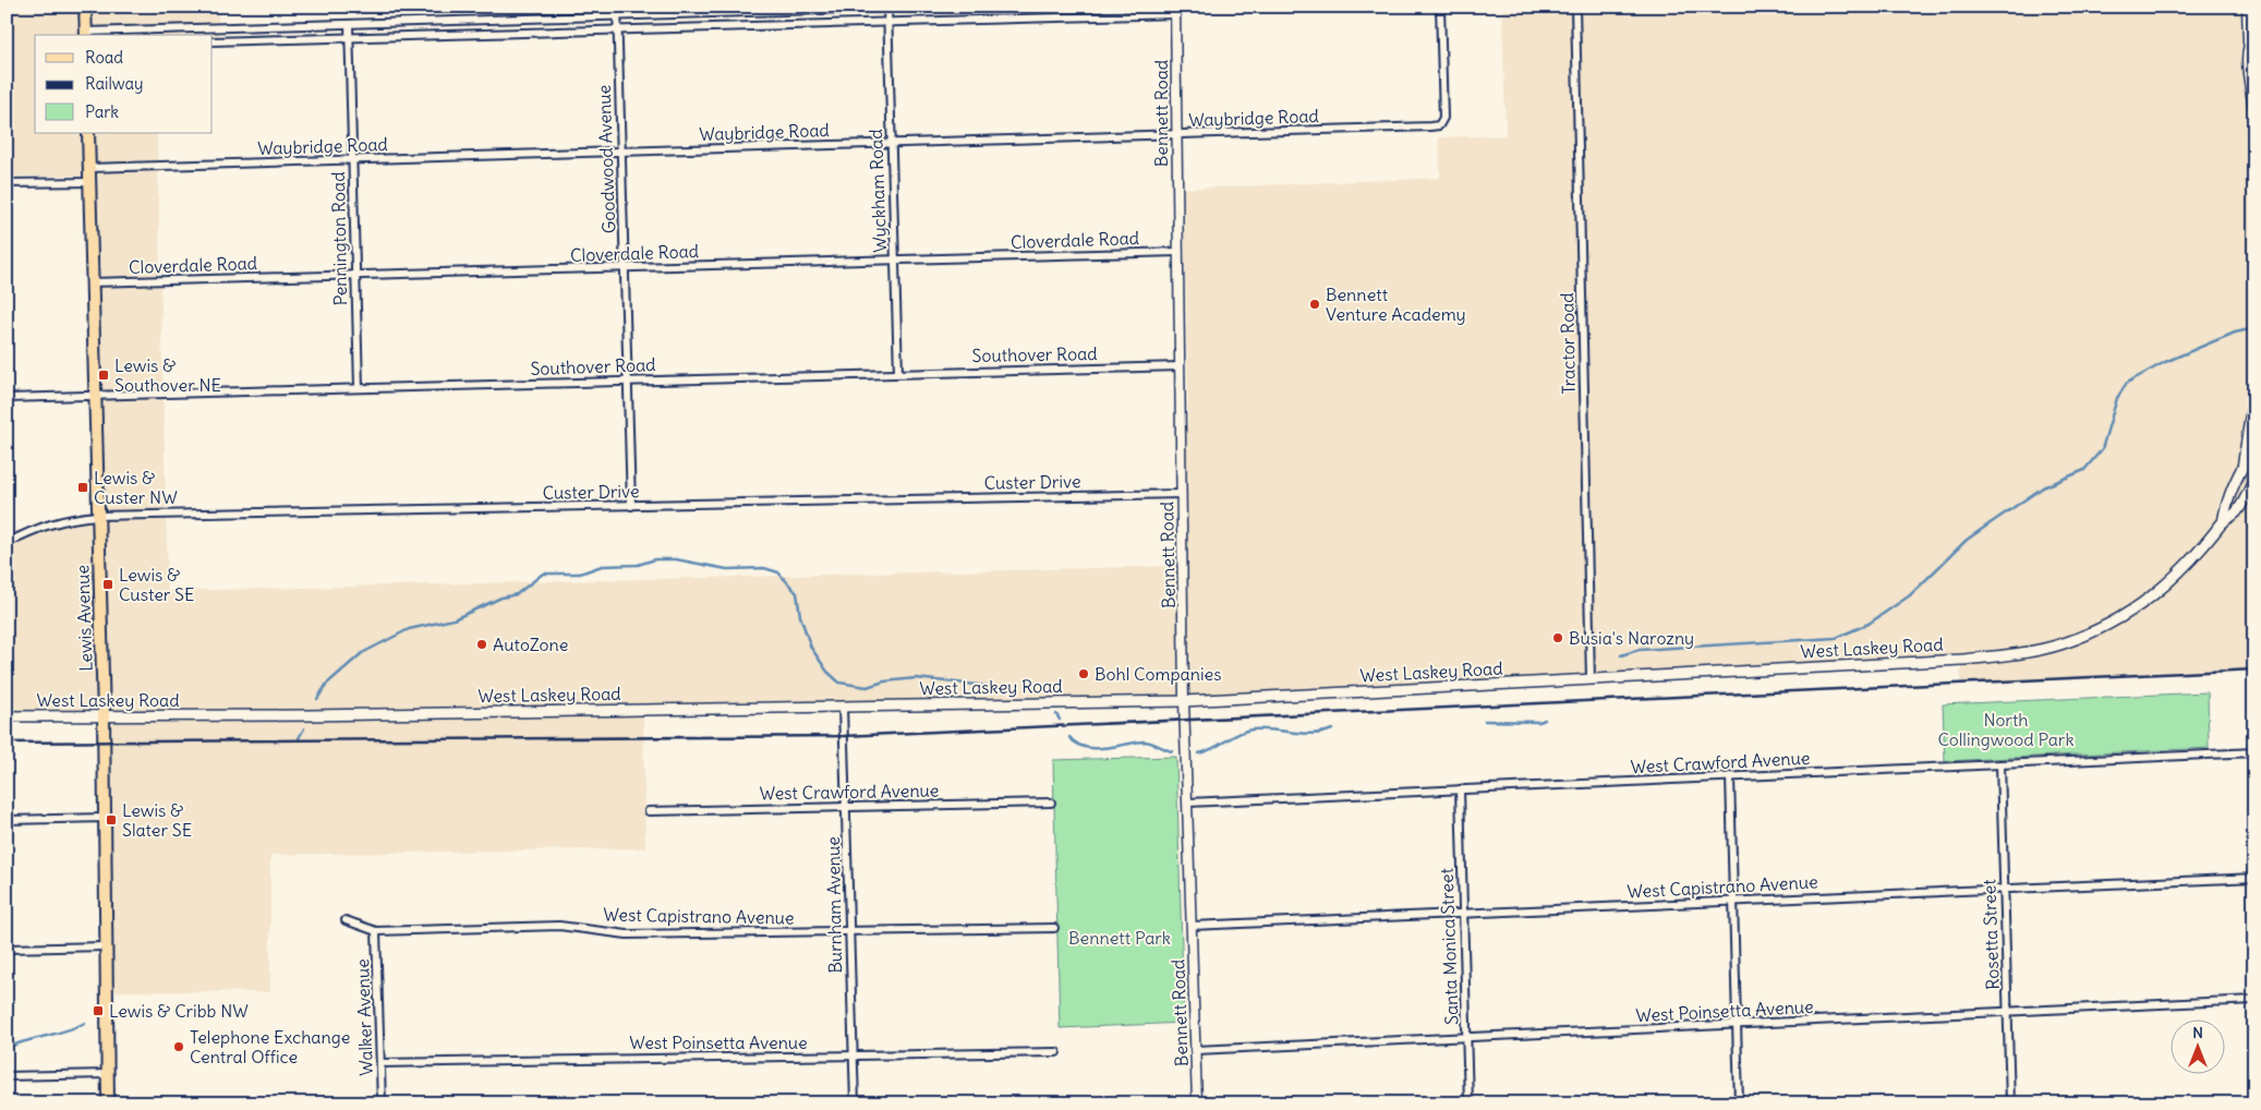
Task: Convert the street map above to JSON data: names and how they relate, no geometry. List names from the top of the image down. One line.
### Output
{"streets":{"main road":["Lewis Avenue","West Laskey Road"],"street":["Bennett Road","Waybridge Road","Goodwood Avenue","Wyckham Road","Pennington Road","Cloverdale Road","Tractor Road","Southover Road","Custer Drive","West Crawford Avenue","West Capistrano Avenue","Burnham Avenue","Rosetta Street","Santa Monica Street","West Poinsetta Avenue","Walker Avenue"]},"crossings":[["Bennett Road","Waybridge Road"],["Bennett Road","Cloverdale Road"],["Bennett Road","Southover Road"],["Bennett Road","Custer Drive"],["Bennett Road","West Laskey Road"],["Bennett Road","West Crawford Avenue"],["Bennett Road","West Capistrano Avenue"],["Bennett Road","West Poinsetta Avenue"],["Waybridge Road","Goodwood Avenue"],["Waybridge Road","Wyckham Road"],["Waybridge Road","Pennington Road"],["Waybridge Road","Lewis Avenue"],["Goodwood Avenue","Cloverdale Road"],["Goodwood Avenue","Southover Road"],["Goodwood Avenue","Custer Drive"],["Wyckham Road","Cloverdale Road"],["Wyckham Road","Southover Road"],["Pennington Road","Cloverdale Road"],["Pennington Road","Southover Road"],["Cloverdale Road","Lewis Avenue"],["Tractor Road","West Laskey Road"],["Southover Road","Lewis Avenue"],["Custer Drive","Lewis Avenue"],["Lewis Avenue","West Laskey Road"],["West Laskey Road","Burnham Avenue"],["West Crawford Avenue","Burnham Avenue"],["West Crawford Avenue","Rosetta Street"],["West Crawford Avenue","Santa Monica Street"],["West Capistrano Avenue","Burnham Avenue"],["West Capistrano Avenue","Rosetta Street"],["West Capistrano Avenue","Santa Monica Street"],["West Capistrano Avenue","Walker Avenue"],["Burnham Avenue","West Poinsetta Avenue"],["Rosetta Street","West Poinsetta Avenue"],["Santa Monica Street","West Poinsetta Avenue"],["West Poinsetta Avenue","Walker Avenue"]],"parks":["North Collingwood Park","Bennett Park"],"places":{"other":["Bennett Venture Academy","Busia's Narozny","AutoZone","Bohl Companies","Telephone Exchange Central Office"],"transit":["Lewis & Southover NE","Lewis & Custer NW","Lewis & Custer SE","Lewis & Slater SE","Lewis & Cribb NW"]},"legend":["Road","Railway","Park"],"north":"top"}
